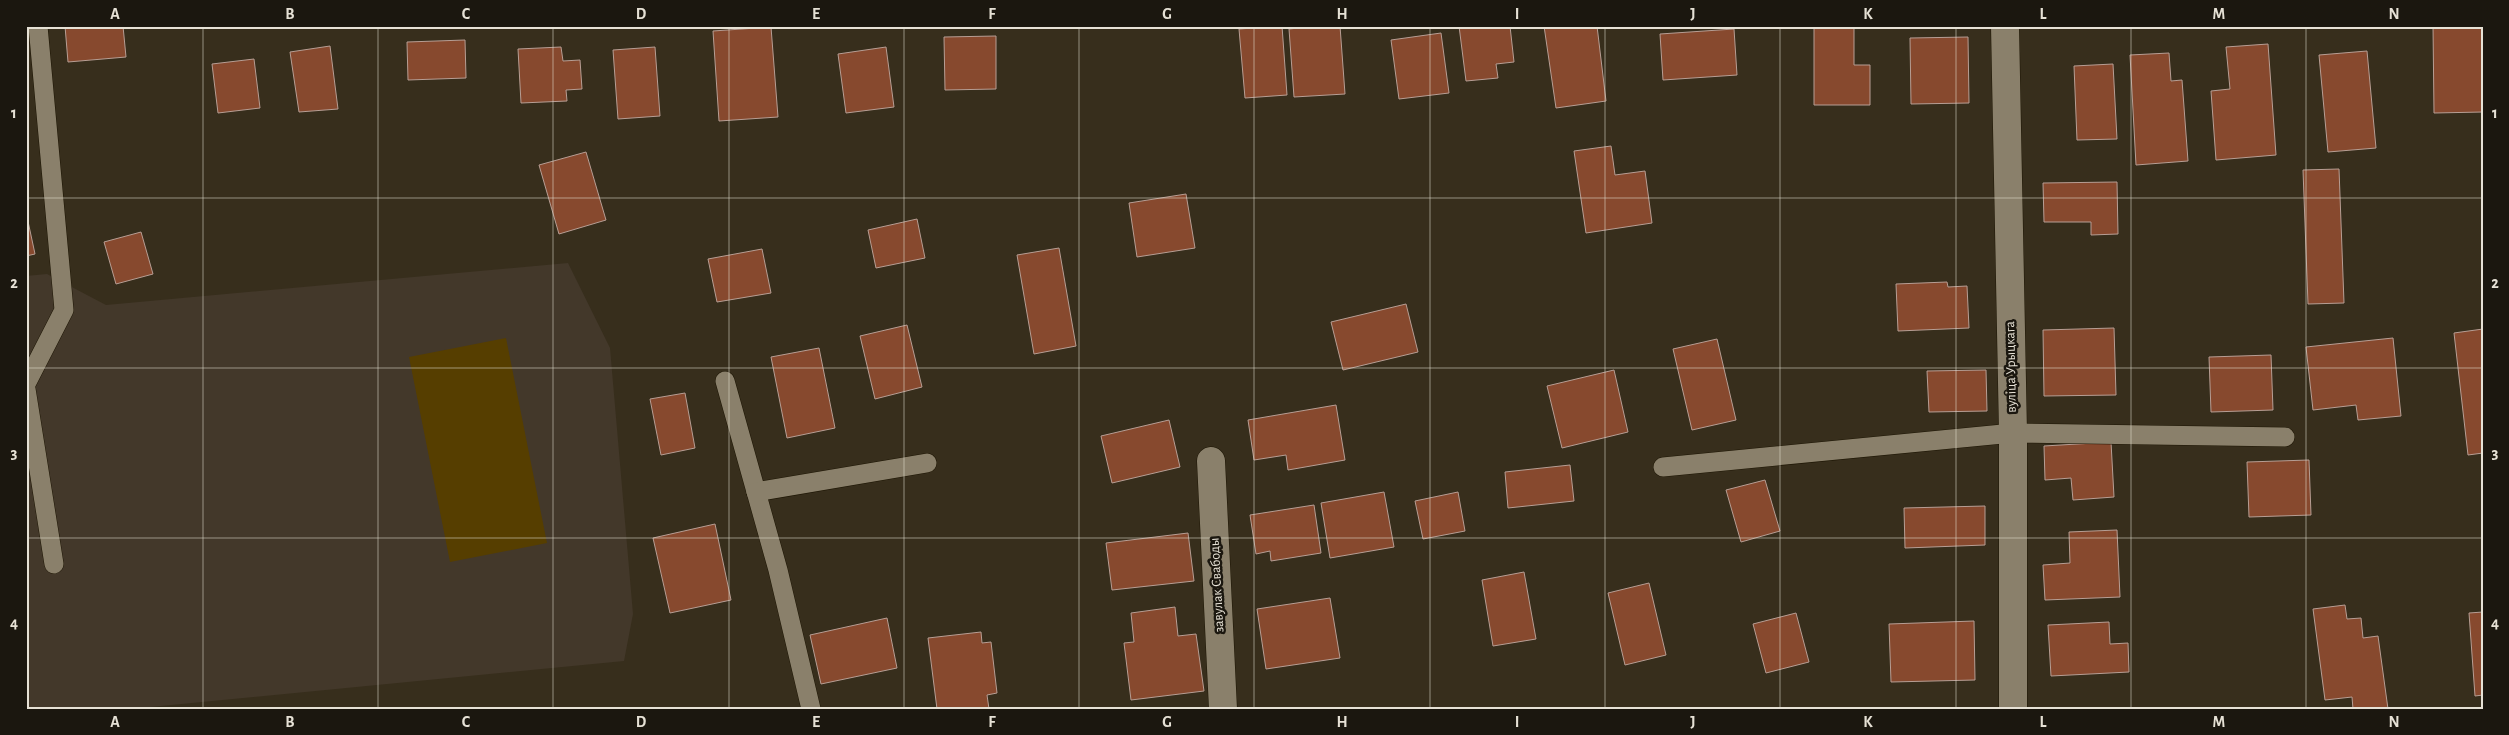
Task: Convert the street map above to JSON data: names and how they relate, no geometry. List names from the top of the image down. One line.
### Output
{"streets":{"street":["вуліца Урыцкага","завулак Свабоды"]},"grid":{"columns":["A","B","C","D","E","F","G","H","I","J","K","L","M","N"],"rows":["1","2","3","4"]}}
